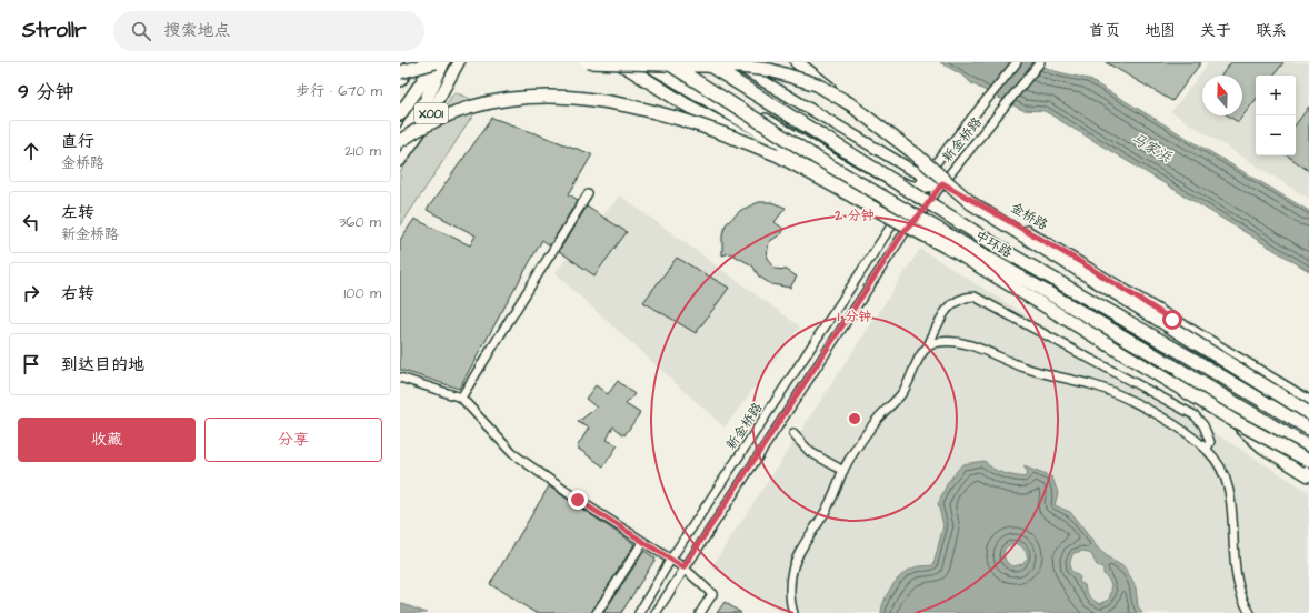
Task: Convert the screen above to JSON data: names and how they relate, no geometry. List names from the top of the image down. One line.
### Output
{"streets":{"highway":["X001","中环路"],"main road":["金桥路"],"street":["新金桥路"]},"crossings":[["新金桥路","金桥路"]],"water":["马家浜"],"north":"top","page":{"header":"Strollr","search":"搜索地点","nav":["首页","地图","关于","联系"],"heading":["9 分钟","步行 · 670 m"],"map_buttons":["+","−"],"list":[["直行","金桥路","210 m"],["左转","新金桥路","360 m"],["右转","100 m"],"到达目的地"],"buttons":["收藏","分享"]},"rings":["2 分钟","1 分钟"]}
